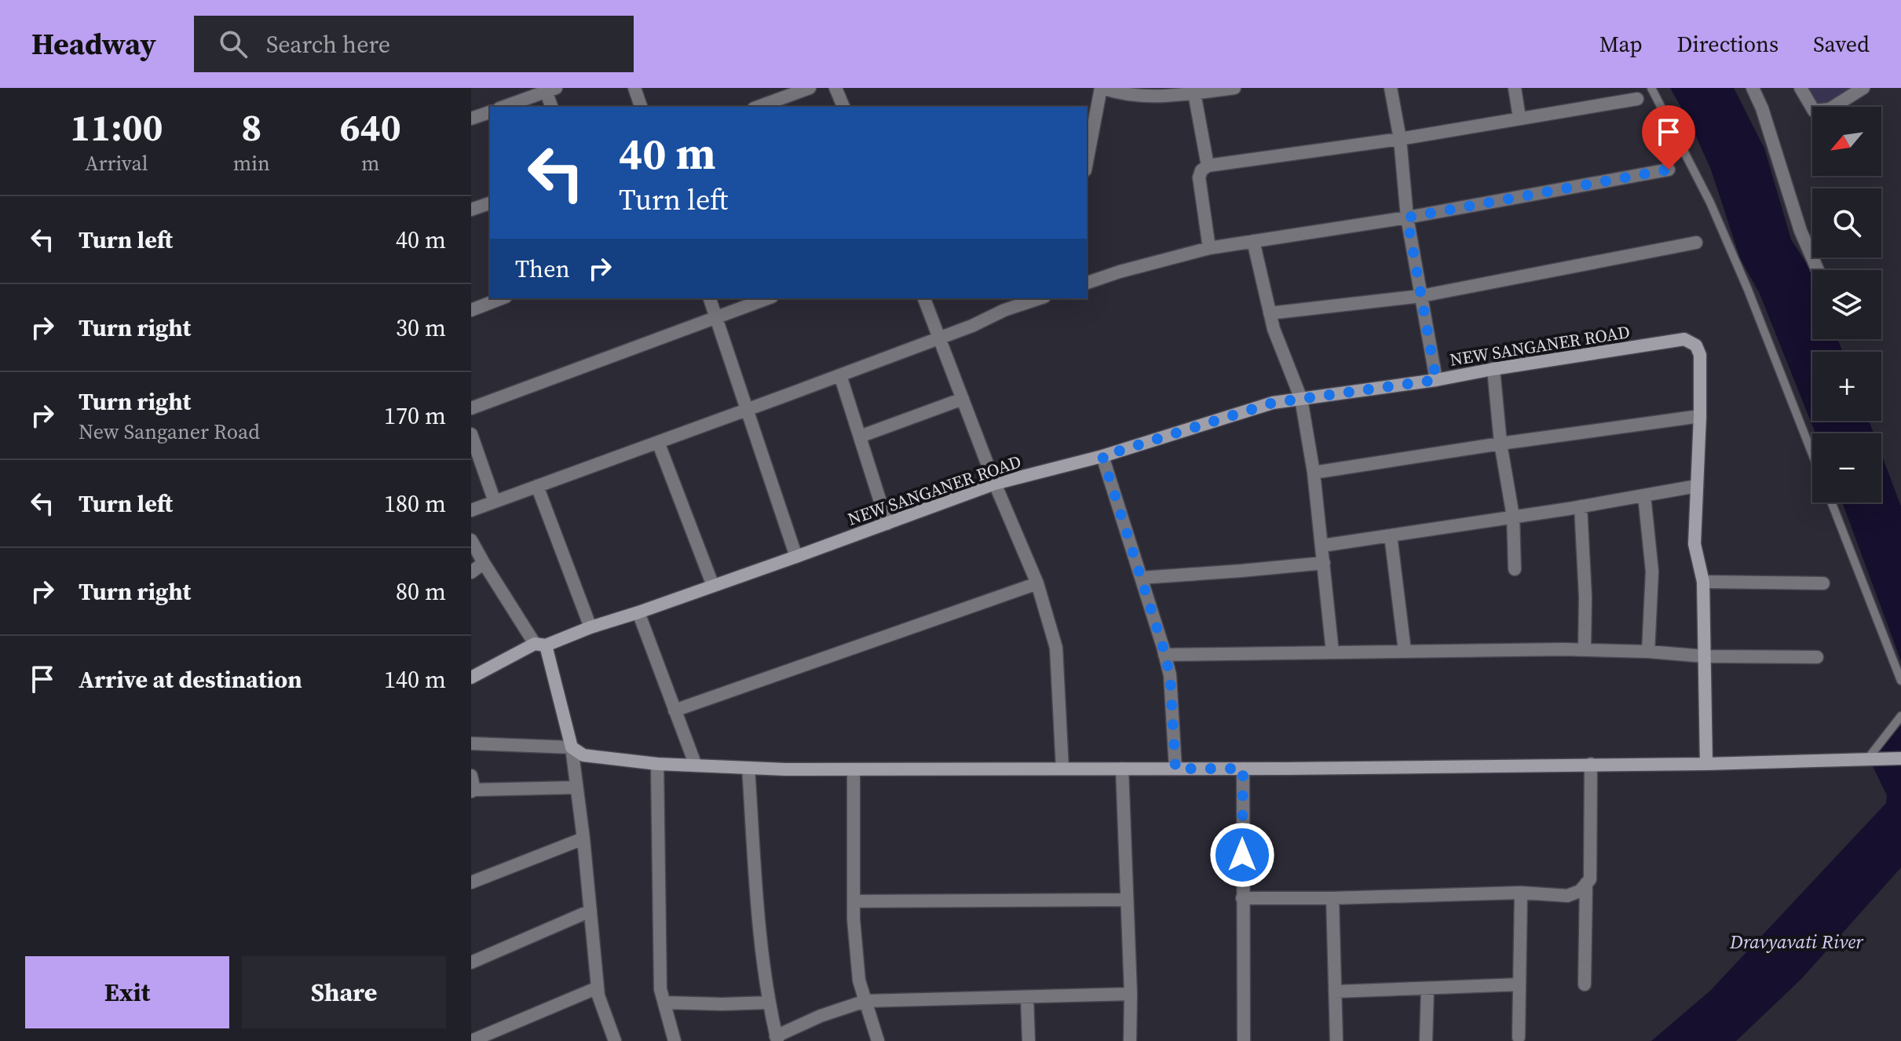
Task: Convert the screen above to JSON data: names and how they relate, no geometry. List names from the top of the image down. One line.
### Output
{"streets":{"street":["NEW SANGANER ROAD"]},"water":["Dravyavati River"],"north":"bottom left","page":{"header":"Headway","search":"Search here","nav":["Map","Directions","Saved"],"eta":["11:00","Arrival","8","min","640","m"],"map_buttons":["+","−"],"turn":["40 m","Turn left"],"list":[{"name":"Turn left","value":"40 m"},{"name":"Turn right","value":"30 m"},{"name":"Turn right","note":"New Sanganer Road","value":"170 m"},{"name":"Turn left","value":"180 m"},{"name":"Turn right","value":"80 m"},{"name":"Arrive at destination","value":"140 m"}],"then":"Then","buttons":["Exit","Share"]}}
